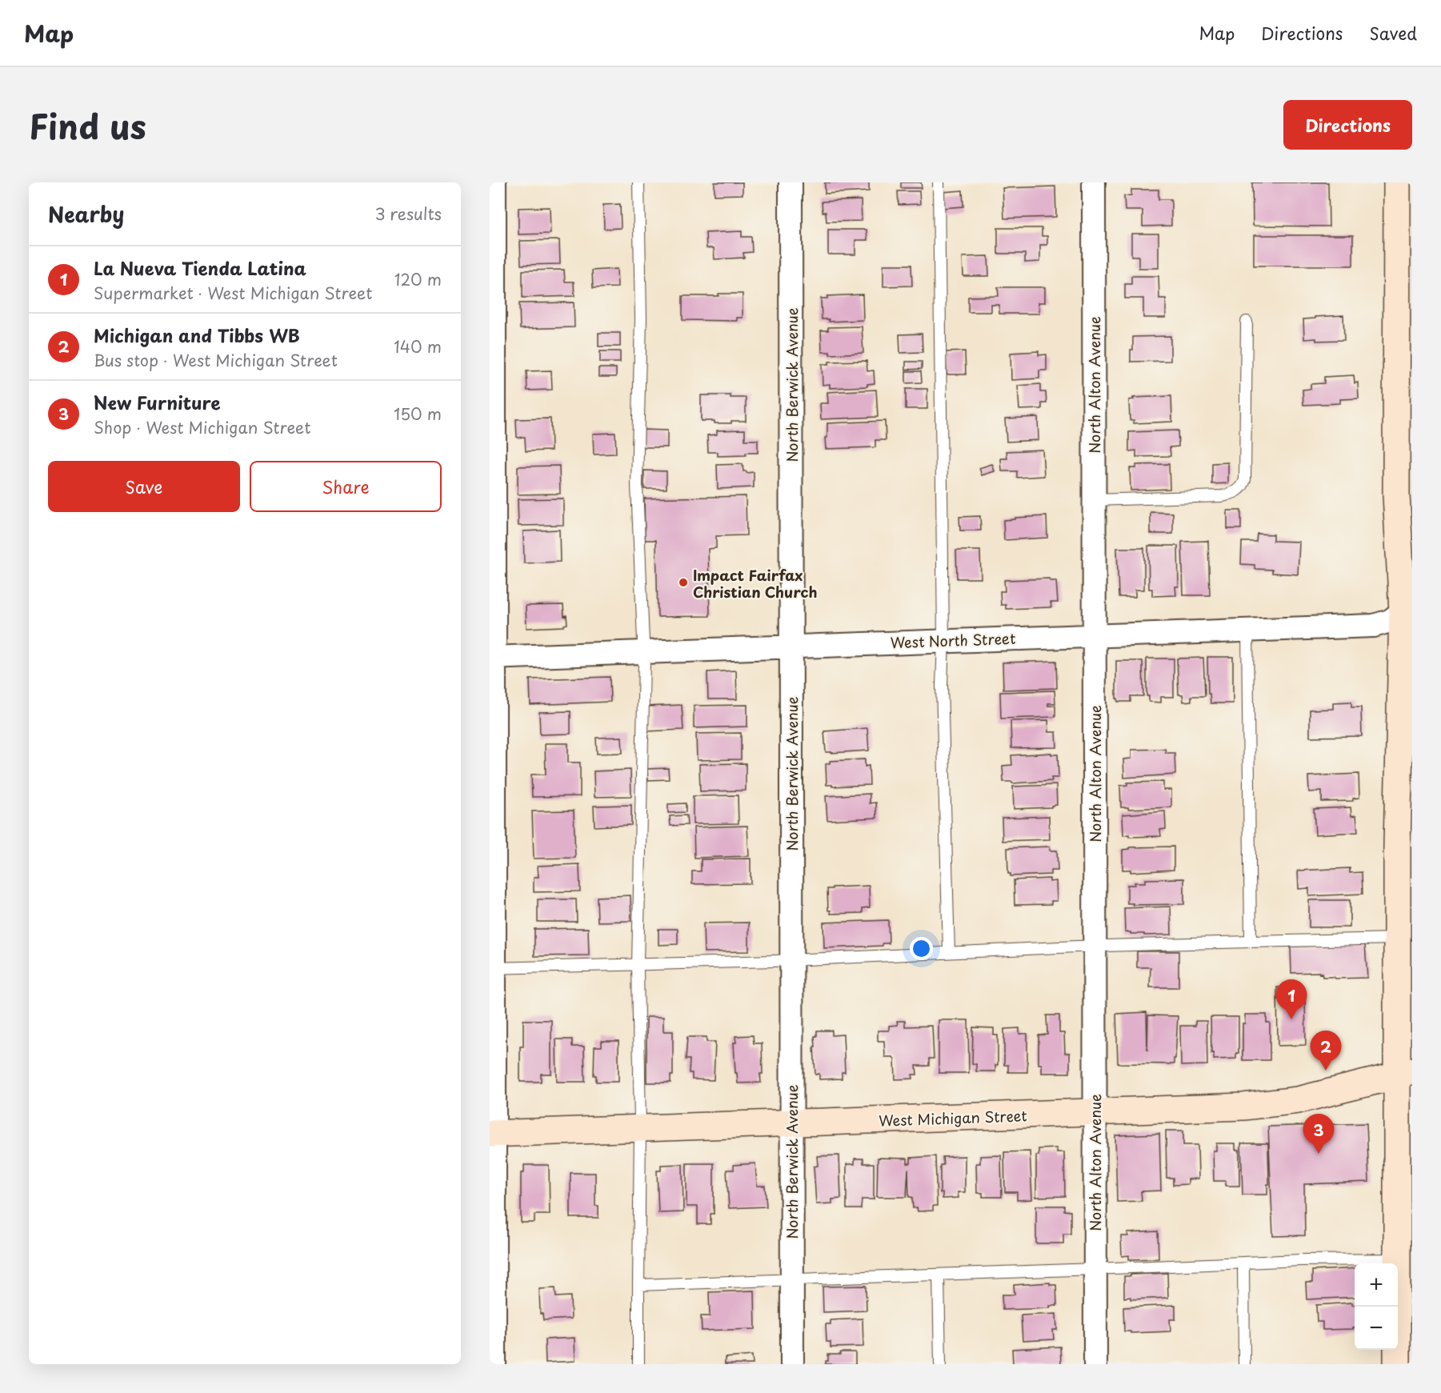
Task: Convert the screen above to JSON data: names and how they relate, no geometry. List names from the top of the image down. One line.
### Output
{"streets":{"street":["North Berwick Avenue","North Alton Avenue","West North Street","West Michigan Street"]},"crossings":[["North Berwick Avenue","West North Street"],["North Berwick Avenue","West Michigan Street"],["North Alton Avenue","West North Street"],["North Alton Avenue","West Michigan Street"]],"places":["Impact Fairfax Christian Church"],"page":{"header":"Map","nav":["Map","Directions","Saved"],"title":"Find us","buttons":["Directions",["Save","Share"]],"heading":["Nearby","3 results"],"list":[{"mark":"1","name":"La Nueva Tienda Latina","note":"Supermarket · West Michigan Street","value":"120 m"},{"mark":"2","name":"Michigan and Tibbs WB","note":"Bus stop · West Michigan Street","value":"140 m"},{"mark":"3","name":"New Furniture","note":"Shop · West Michigan Street","value":"150 m"}],"pins":["1","2","3"],"map_buttons":["+","−"]}}
